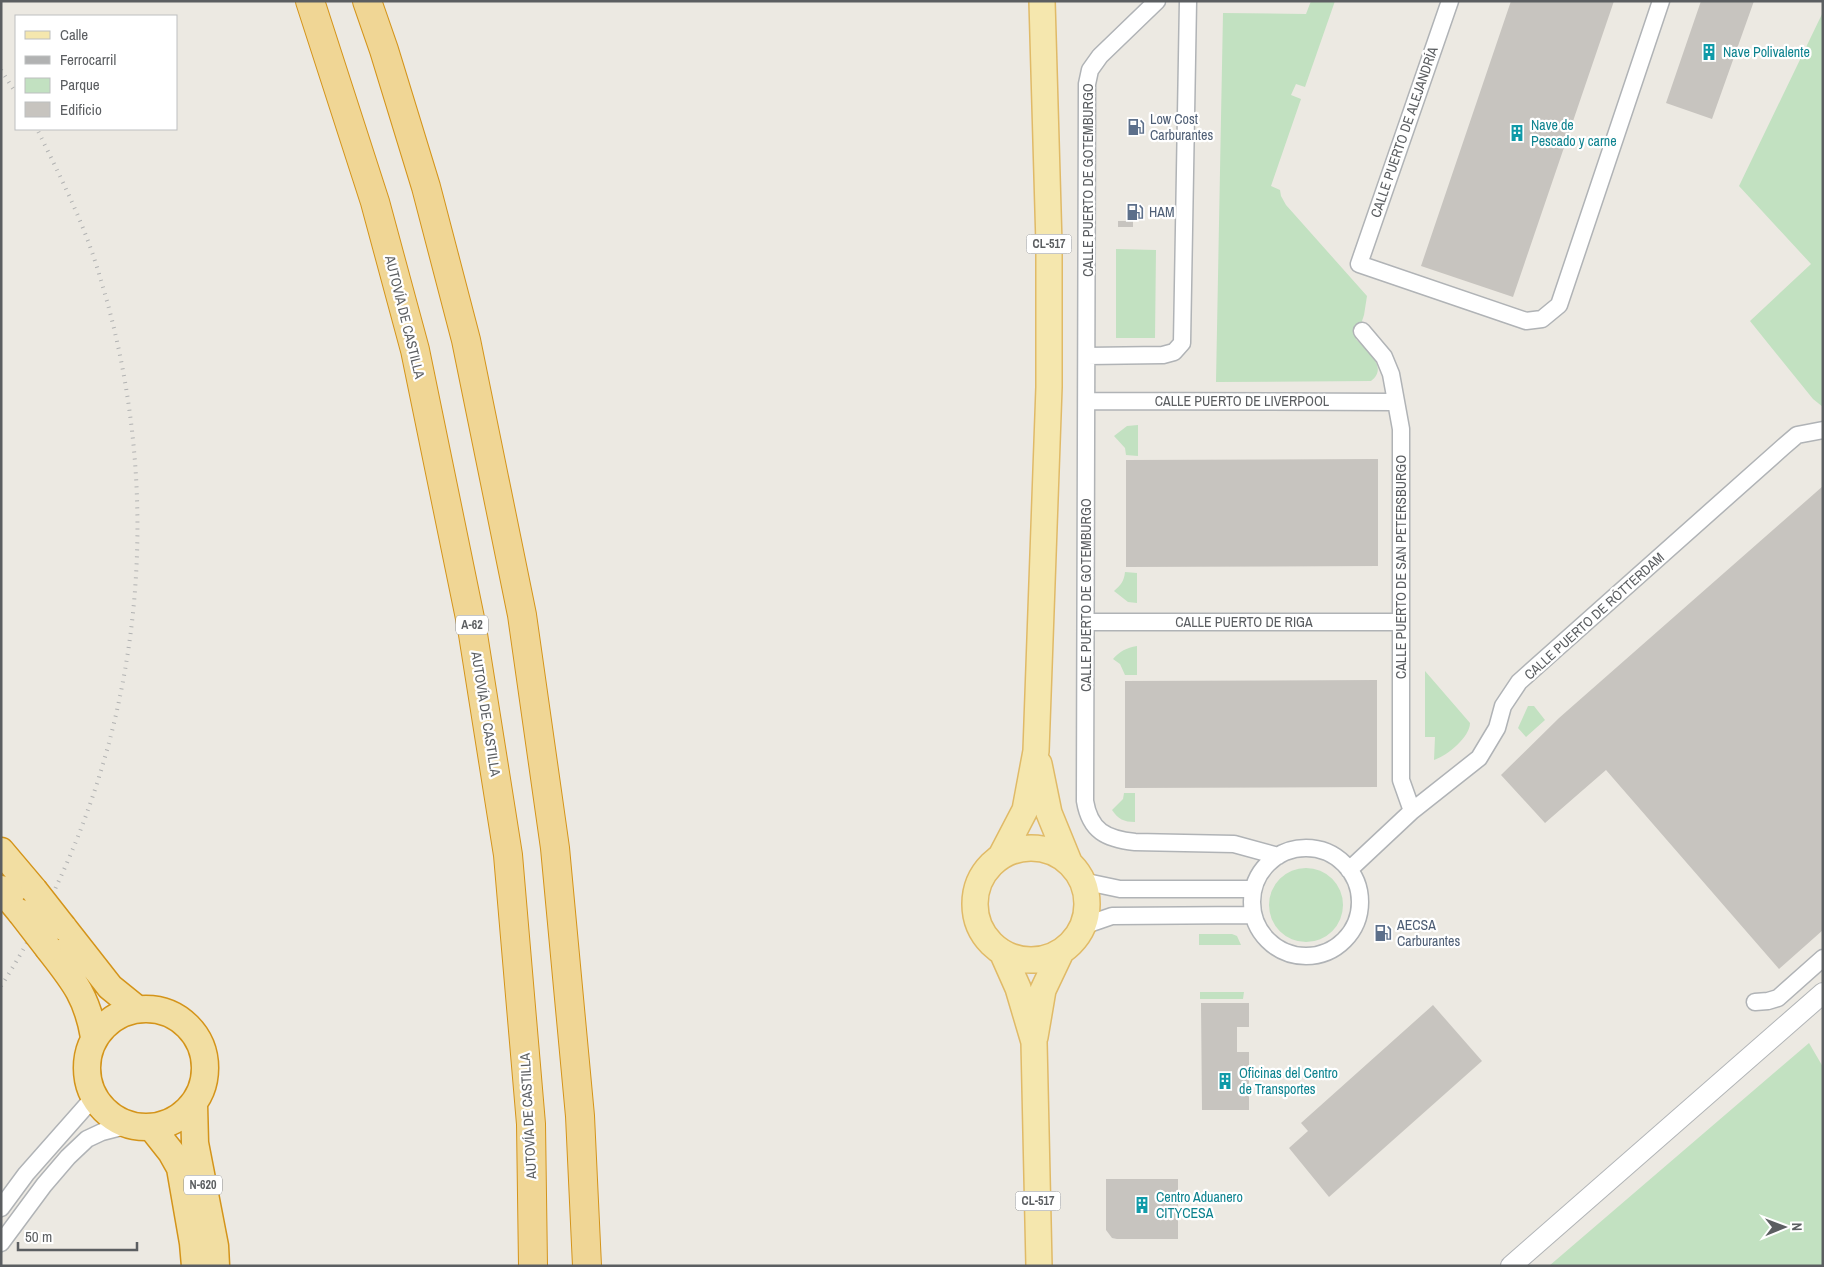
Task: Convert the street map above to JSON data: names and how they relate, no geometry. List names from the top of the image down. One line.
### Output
{"streets":{"highway":["AUTOVÍA DE CASTILLA","A-62","N-620"],"main road":["CL-517"],"street":["CALLE PUERTO DE ALEJANDRÍA","CALLE PUERTO DE GOTEMBURGO","CALLE PUERTO DE LIVERPOOL","CALLE PUERTO DE SAN PETERSBURGO","CALLE PUERTO DE RÓTTERDAM","CALLE PUERTO DE RIGA"]},"crossings":[["CALLE PUERTO DE GOTEMBURGO","CALLE PUERTO DE LIVERPOOL"],["CALLE PUERTO DE GOTEMBURGO","CALLE PUERTO DE RÓTTERDAM"],["CALLE PUERTO DE GOTEMBURGO","CALLE PUERTO DE RIGA"],["CALLE PUERTO DE LIVERPOOL","CALLE PUERTO DE SAN PETERSBURGO"],["CALLE PUERTO DE SAN PETERSBURGO","CALLE PUERTO DE RÓTTERDAM"],["CALLE PUERTO DE SAN PETERSBURGO","CALLE PUERTO DE RIGA"]],"places":{"building":["Nave Polivalente","Nave de Pescado y carne","Oficinas del Centro de Transportes","Centro Aduanero CITYCESA"],"fuel station":["Low Cost Carburantes","HAM","AECSA Carburantes"]},"legend":["Calle","Ferrocarril","Parque","Edificio"],"scale_bar":"50 m","north":"right"}
